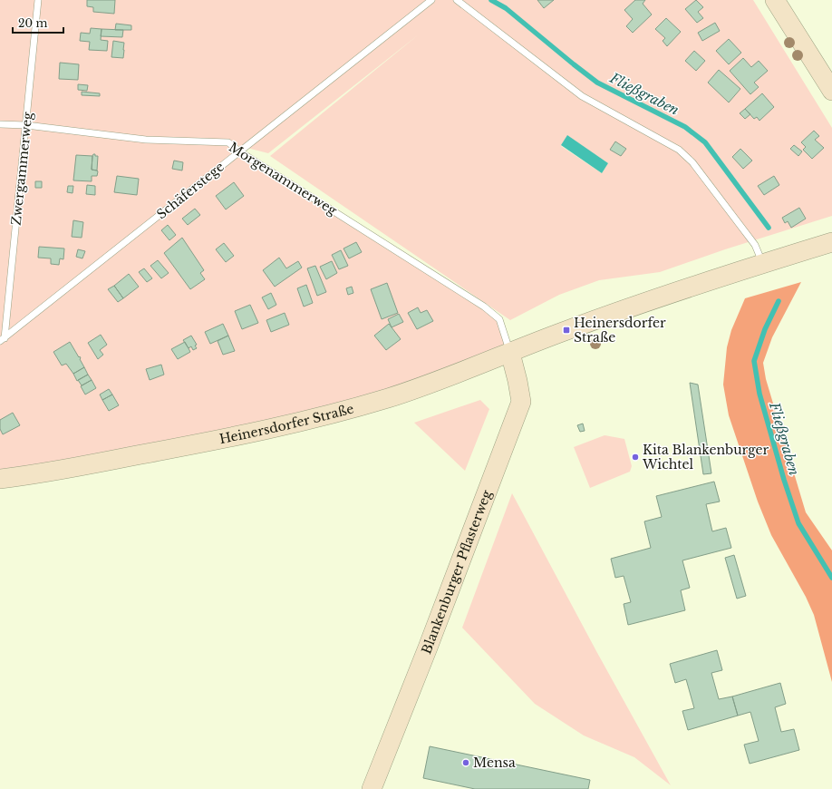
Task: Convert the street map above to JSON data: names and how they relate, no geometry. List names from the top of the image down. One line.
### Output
{"streets":{"main road":["Heinersdorfer Straße","Blankenburger Pflasterweg"],"lane":["Zwergammerweg","Morgenammerweg","Schäferstege"]},"crossings":[["Zwergammerweg","Morgenammerweg"],["Zwergammerweg","Schäferstege"],["Morgenammerweg","Schäferstege"],["Morgenammerweg","Heinersdorfer Straße"],["Morgenammerweg","Blankenburger Pflasterweg"],["Heinersdorfer Straße","Blankenburger Pflasterweg"]],"water":["Fließgraben"],"places":{"transit":["Heinersdorfer Straße"],"other":["Kita Blankenburger Wichtel","Mensa"]},"scale_bar":"20 m"}
